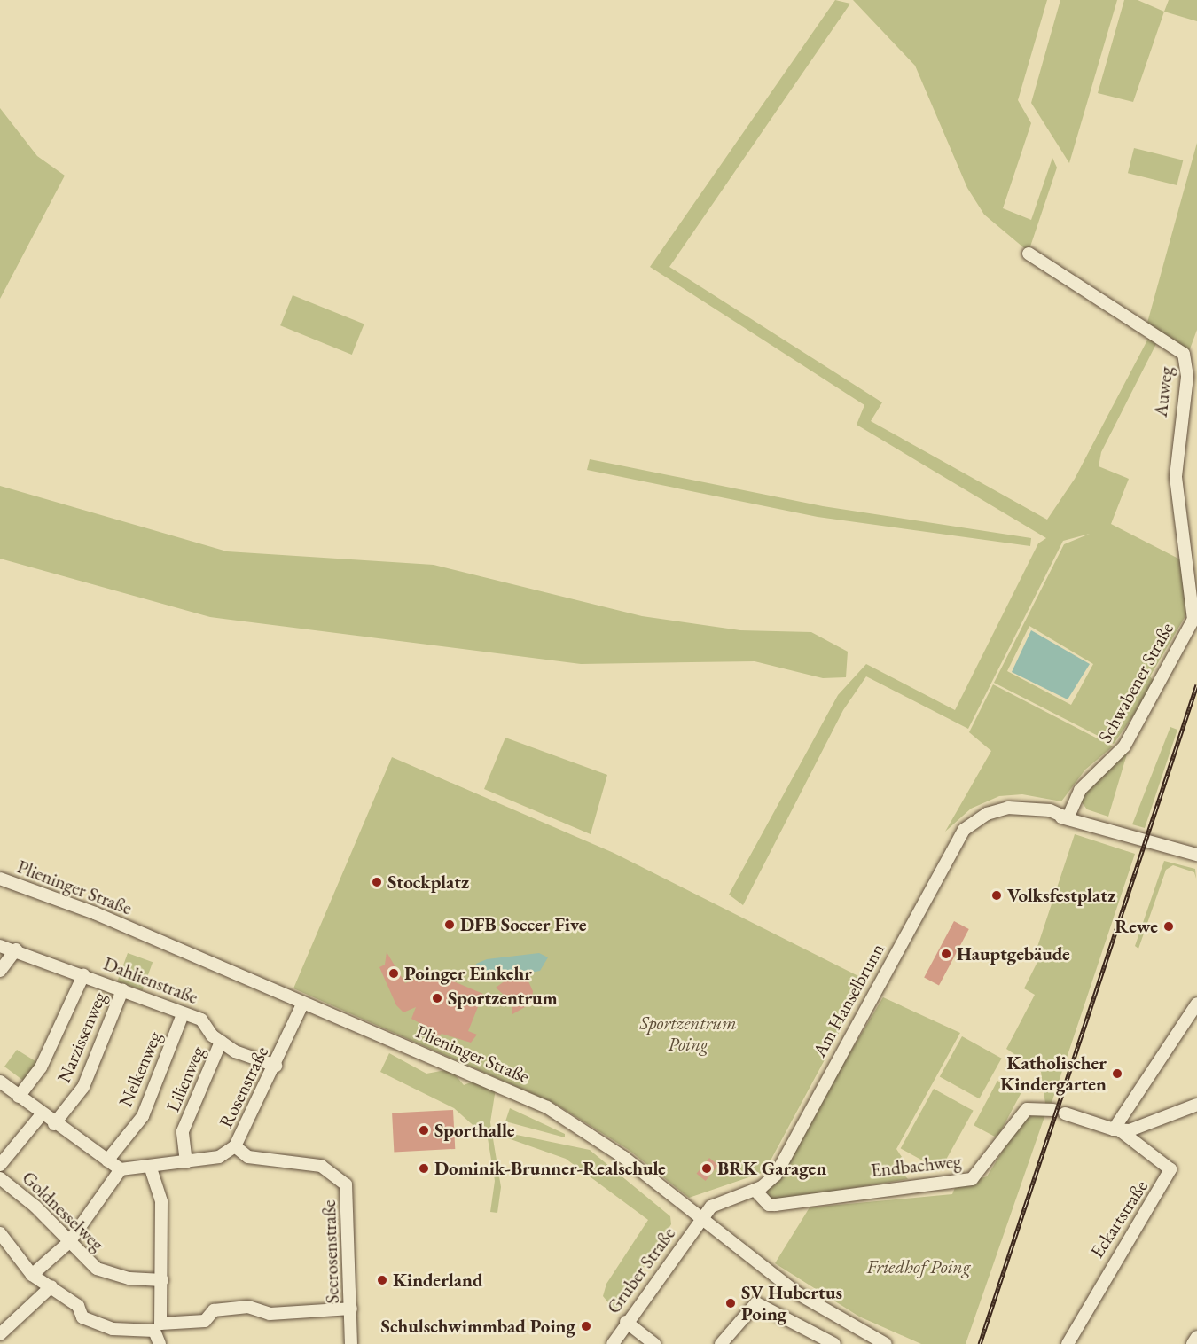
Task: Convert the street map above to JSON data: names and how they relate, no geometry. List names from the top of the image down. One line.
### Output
{"streets":{"street":["Auweg","Schwabener Straße","Plieninger Straße","Dahlienstraße","Am Hanselbrunn","Narzissenweg","Nelkenweg","Lilienweg","Rosenstraße","Endbachweg","Goldnesselweg","Eckartstraße","Seerosenstraße","Gruber Straße"]},"crossings":[["Auweg","Schwabener Straße"],["Schwabener Straße","Am Hanselbrunn"],["Plieninger Straße","Am Hanselbrunn"],["Plieninger Straße","Rosenstraße"],["Plieninger Straße","Gruber Straße"],["Dahlienstraße","Narzissenweg"],["Dahlienstraße","Nelkenweg"],["Dahlienstraße","Lilienweg"],["Dahlienstraße","Rosenstraße"],["Am Hanselbrunn","Endbachweg"],["Am Hanselbrunn","Gruber Straße"],["Lilienweg","Rosenstraße"],["Rosenstraße","Seerosenstraße"],["Endbachweg","Eckartstraße"]],"parks":["Sportzentrum Poing","Friedhof Poing"],"places":["Stockplatz","Volksfestplatz","DFB Soccer Five","Rewe","Hauptgebäude","Poinger Einkehr","Sportzentrum","Katholischer Kindergarten","Sporthalle","Dominik-Brunner-Realschule","BRK Garagen","Kinderland","SV Hubertus Poing","Schulschwimmbad Poing"]}
